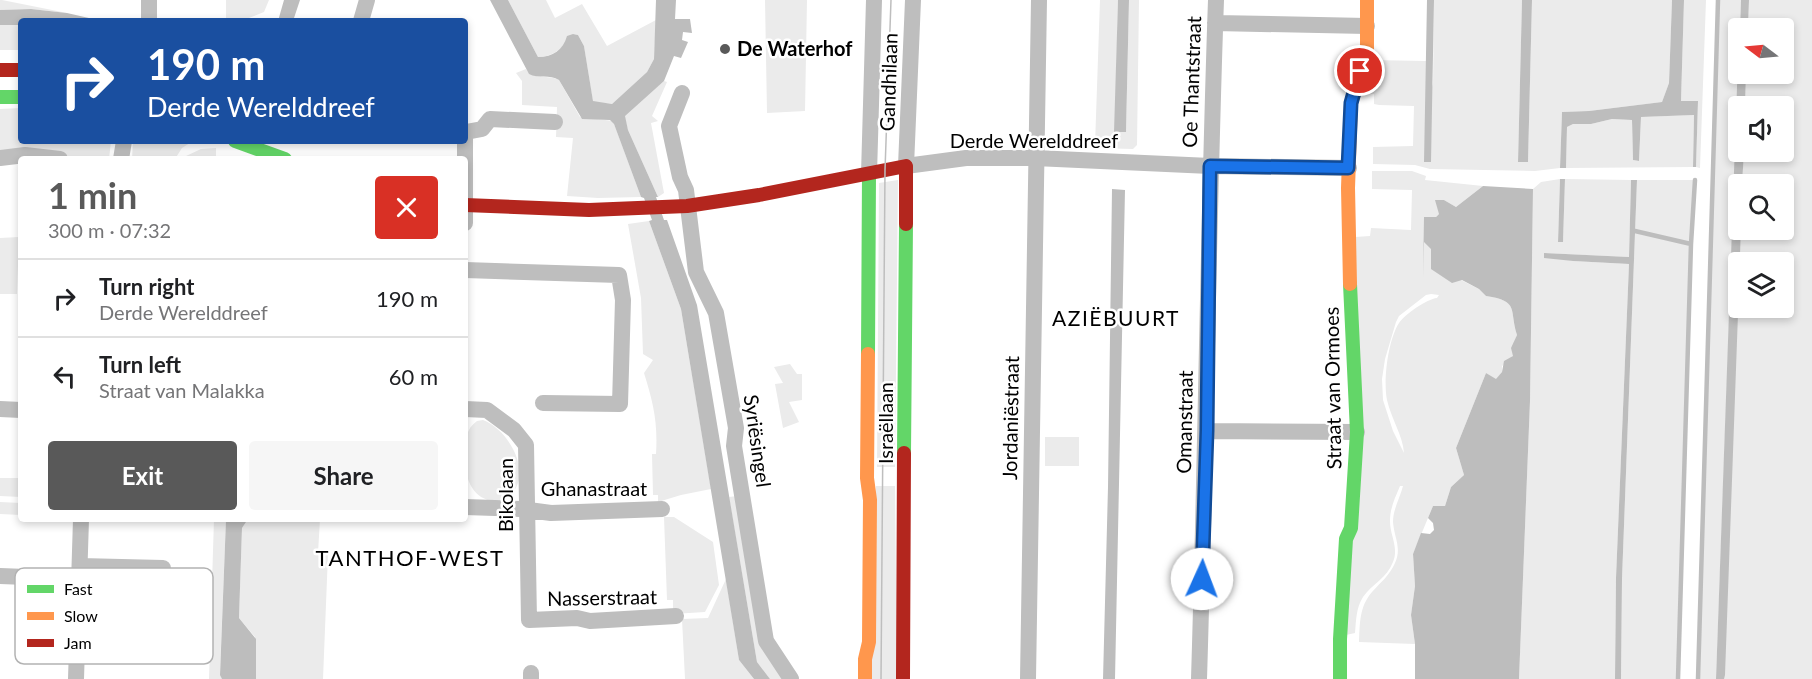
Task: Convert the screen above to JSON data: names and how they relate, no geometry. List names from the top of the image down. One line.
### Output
{"streets":{"street":["Gandhilaan","Oe Thantstraat","Derde Werelddreef","Straat van Ormoes","Jordaniëstraat","Omanstraat","Israëllaan","Syriësingel","Ghanastraat","Bikolaan","Nasserstraat"]},"crossings":[["Gandhilaan","Derde Werelddreef"],["Gandhilaan","Israëllaan"],["Oe Thantstraat","Derde Werelddreef"],["Oe Thantstraat","Omanstraat"],["Derde Werelddreef","Straat van Ormoes"],["Derde Werelddreef","Jordaniëstraat"],["Derde Werelddreef","Omanstraat"],["Derde Werelddreef","Israëllaan"],["Derde Werelddreef","Syriësingel"],["Ghanastraat","Bikolaan"],["Bikolaan","Nasserstraat"]],"districts":["AZIËBUURT","TANTHOF-WEST"],"places":["De Waterhof"],"legend":["Fast","Slow","Jam"],"north":"left","page":{"turn":["190 m","Derde Werelddreef"],"heading":["1 min","300 m · 07:32"],"list":[{"name":"Turn right","note":"Derde Werelddreef","value":"190 m"},{"name":"Turn left","note":"Straat van Malakka","value":"60 m"}],"buttons":["Exit","Share"]}}
